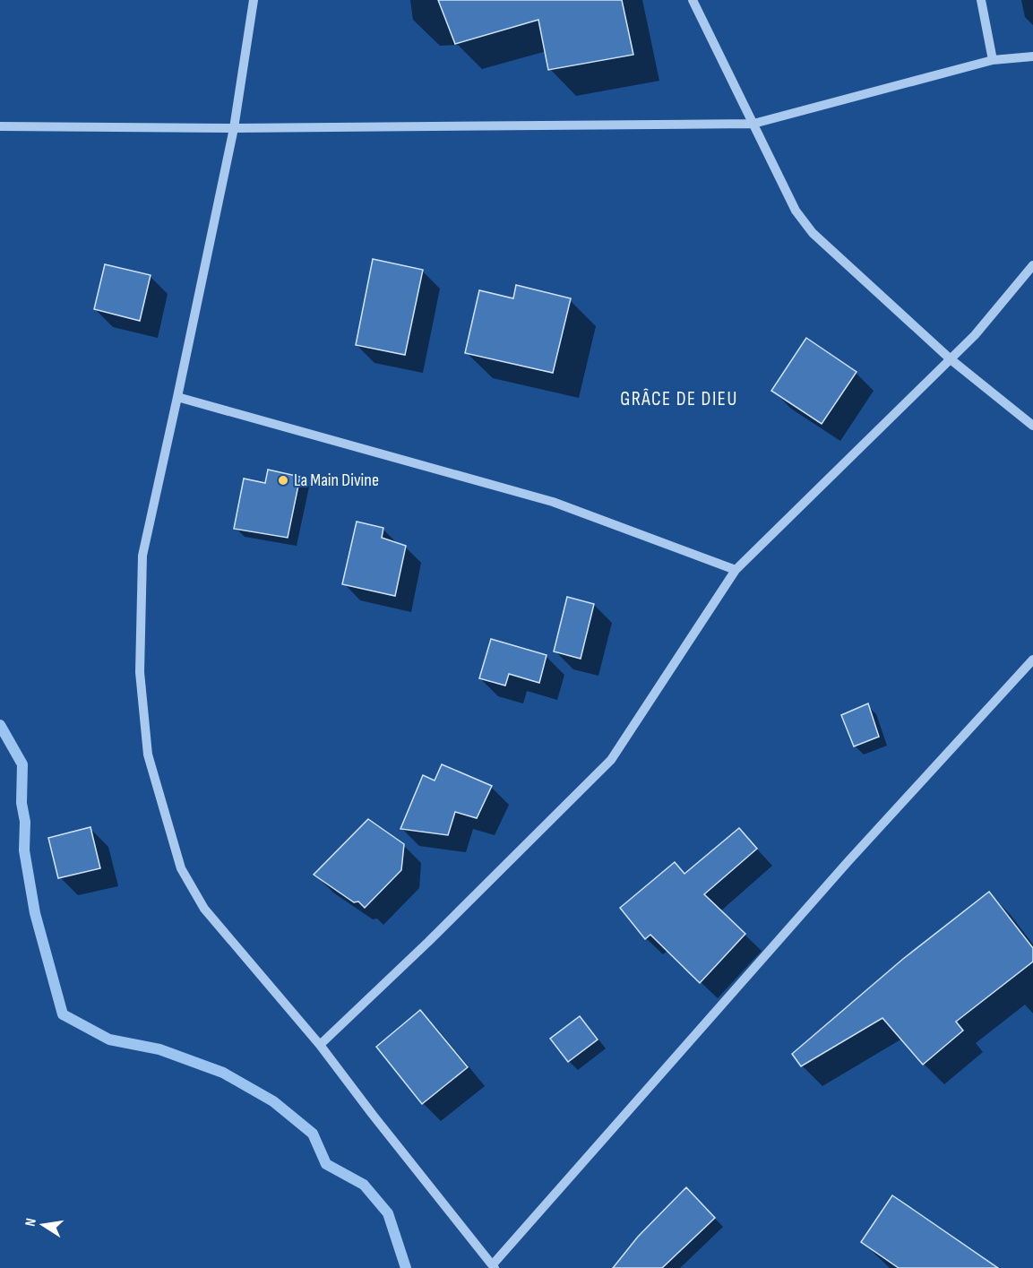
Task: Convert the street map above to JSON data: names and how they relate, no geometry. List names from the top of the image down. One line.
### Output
{"districts":["GRÂCE DE DIEU"],"places":["La Main Divine"],"north":"left"}
